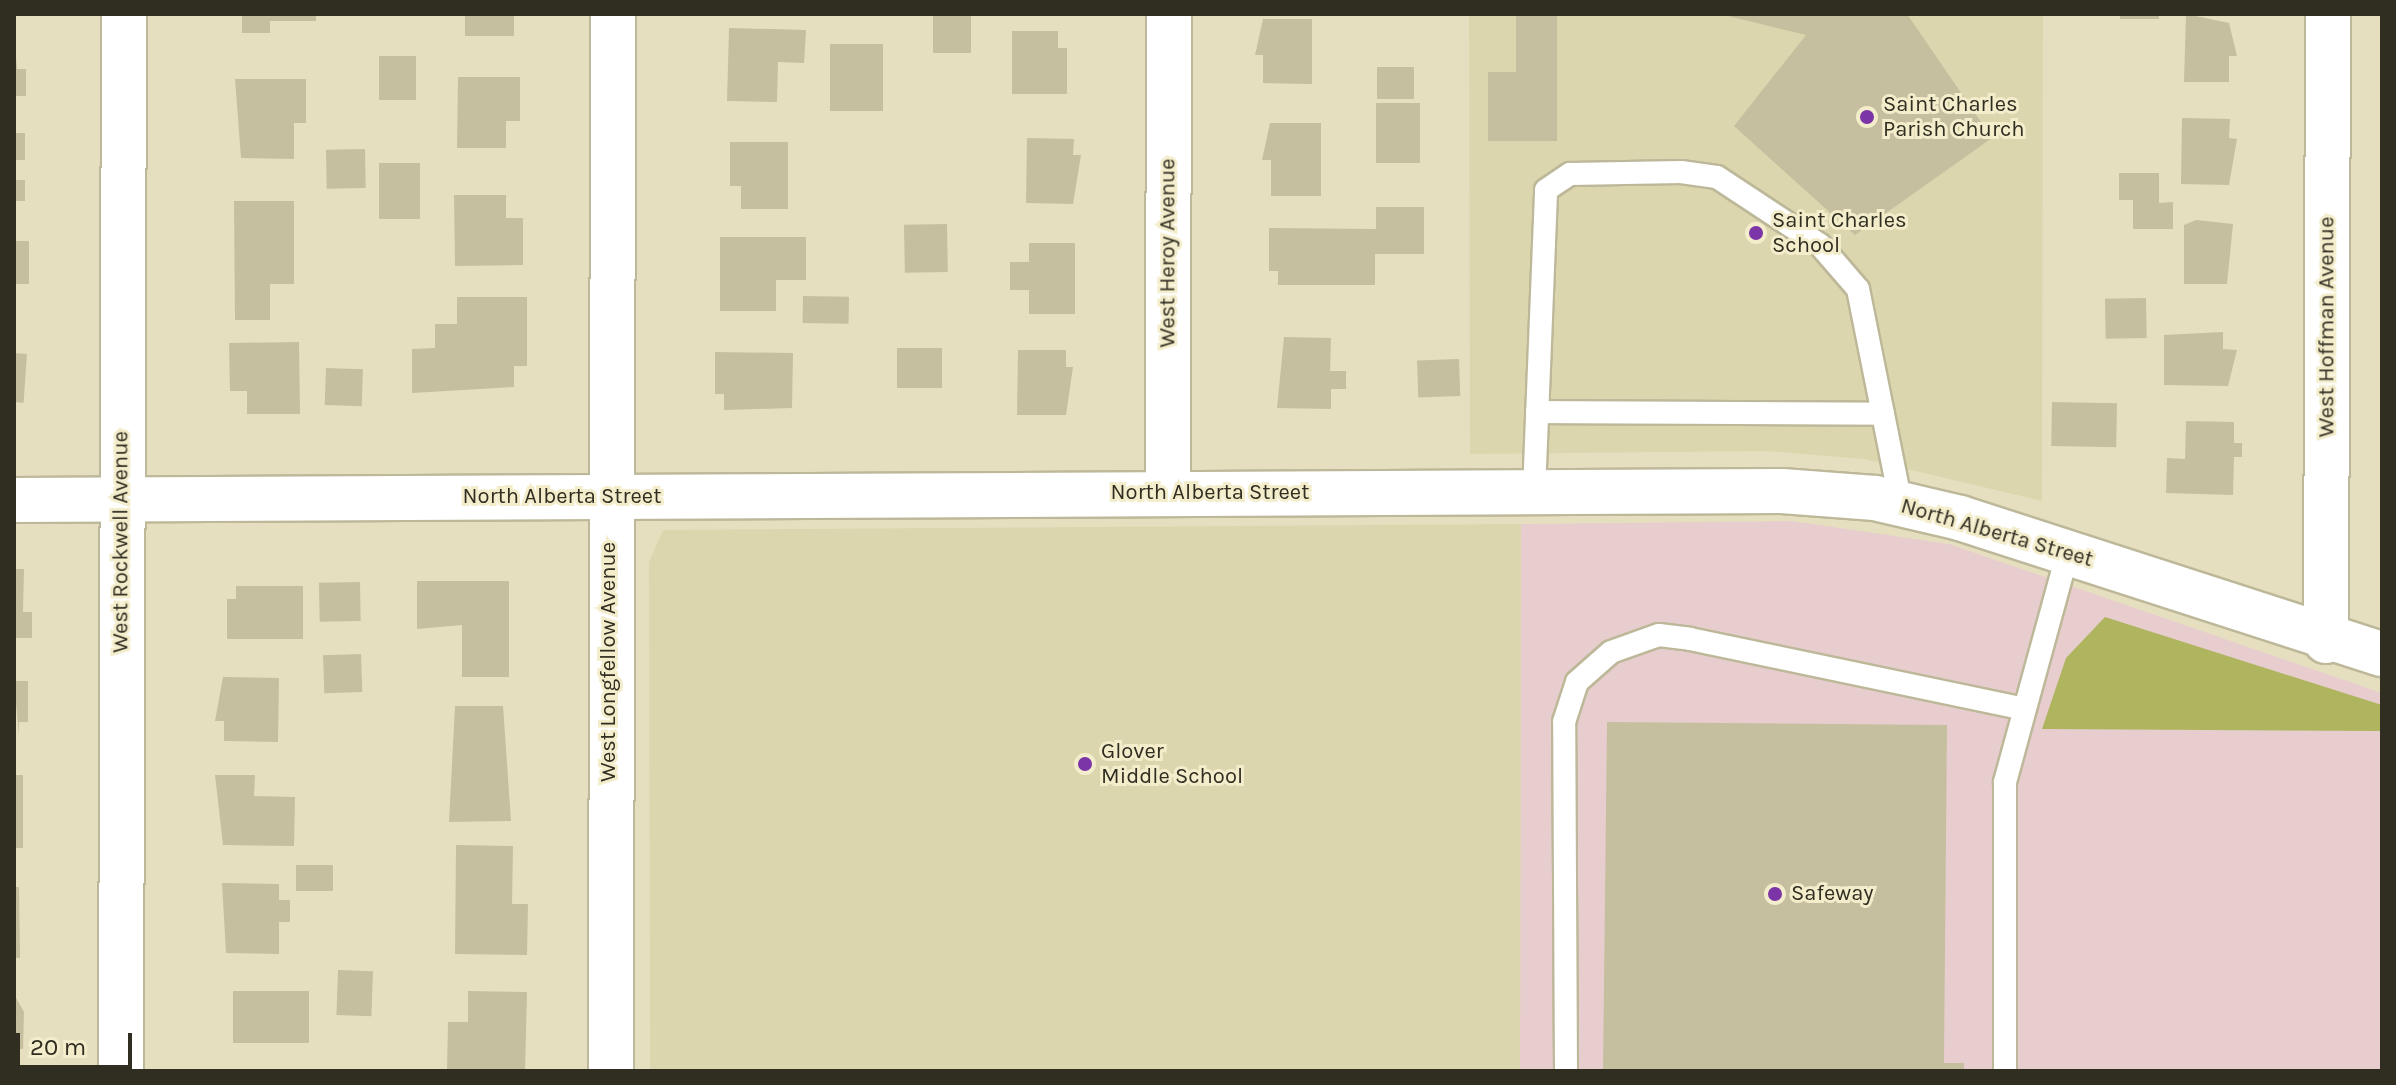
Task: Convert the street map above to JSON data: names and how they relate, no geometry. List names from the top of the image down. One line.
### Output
{"streets":{"street":["West Heroy Avenue","West Hoffman Avenue","North Alberta Street","West Rockwell Avenue","West Longfellow Avenue"]},"crossings":[["West Heroy Avenue","North Alberta Street"],["West Hoffman Avenue","North Alberta Street"],["North Alberta Street","West Rockwell Avenue"],["North Alberta Street","West Longfellow Avenue"]],"places":["Saint Charles Parish Church","Saint Charles School","Glover Middle School","Safeway"],"scale_bar":"20 m"}
